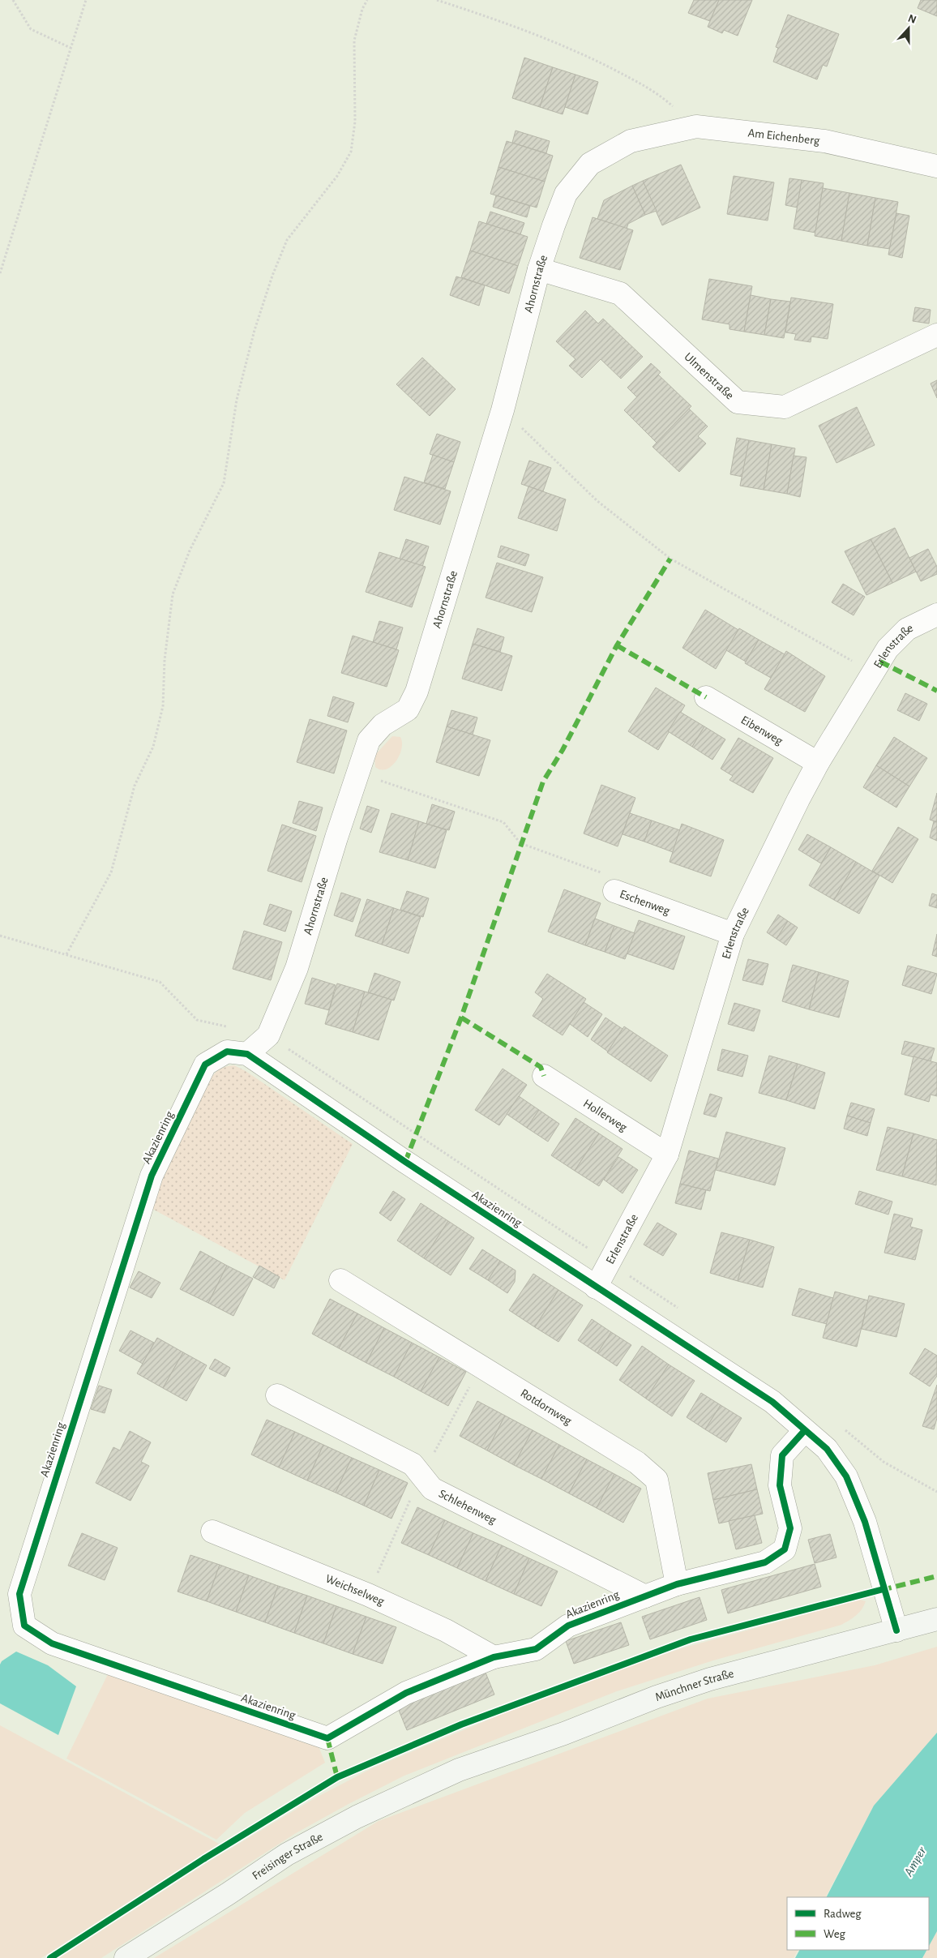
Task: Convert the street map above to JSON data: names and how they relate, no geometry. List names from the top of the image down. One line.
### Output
{"streets":{"main road":["Münchner Straße","Freisinger Straße"],"street":["Am Eichenberg","Ahornstraße","Ulmenstraße","Erlenstraße","Eibenweg","Eschenweg","Hollerweg","Akazienring","Rotdornweg","Schlehenweg","Weichselweg"]},"crossings":[["Am Eichenberg","Ahornstraße"],["Ahornstraße","Ulmenstraße"],["Ahornstraße","Eschenweg"],["Ahornstraße","Akazienring"],["Erlenstraße","Eibenweg"],["Erlenstraße","Eschenweg"],["Erlenstraße","Hollerweg"],["Erlenstraße","Akazienring"],["Akazienring","Rotdornweg"],["Akazienring","Schlehenweg"],["Akazienring","Weichselweg"],["Akazienring","Münchner Straße"],["Münchner Straße","Freisinger Straße"]],"water":["Amper"],"legend":["Radweg","Weg"],"north":"top"}
